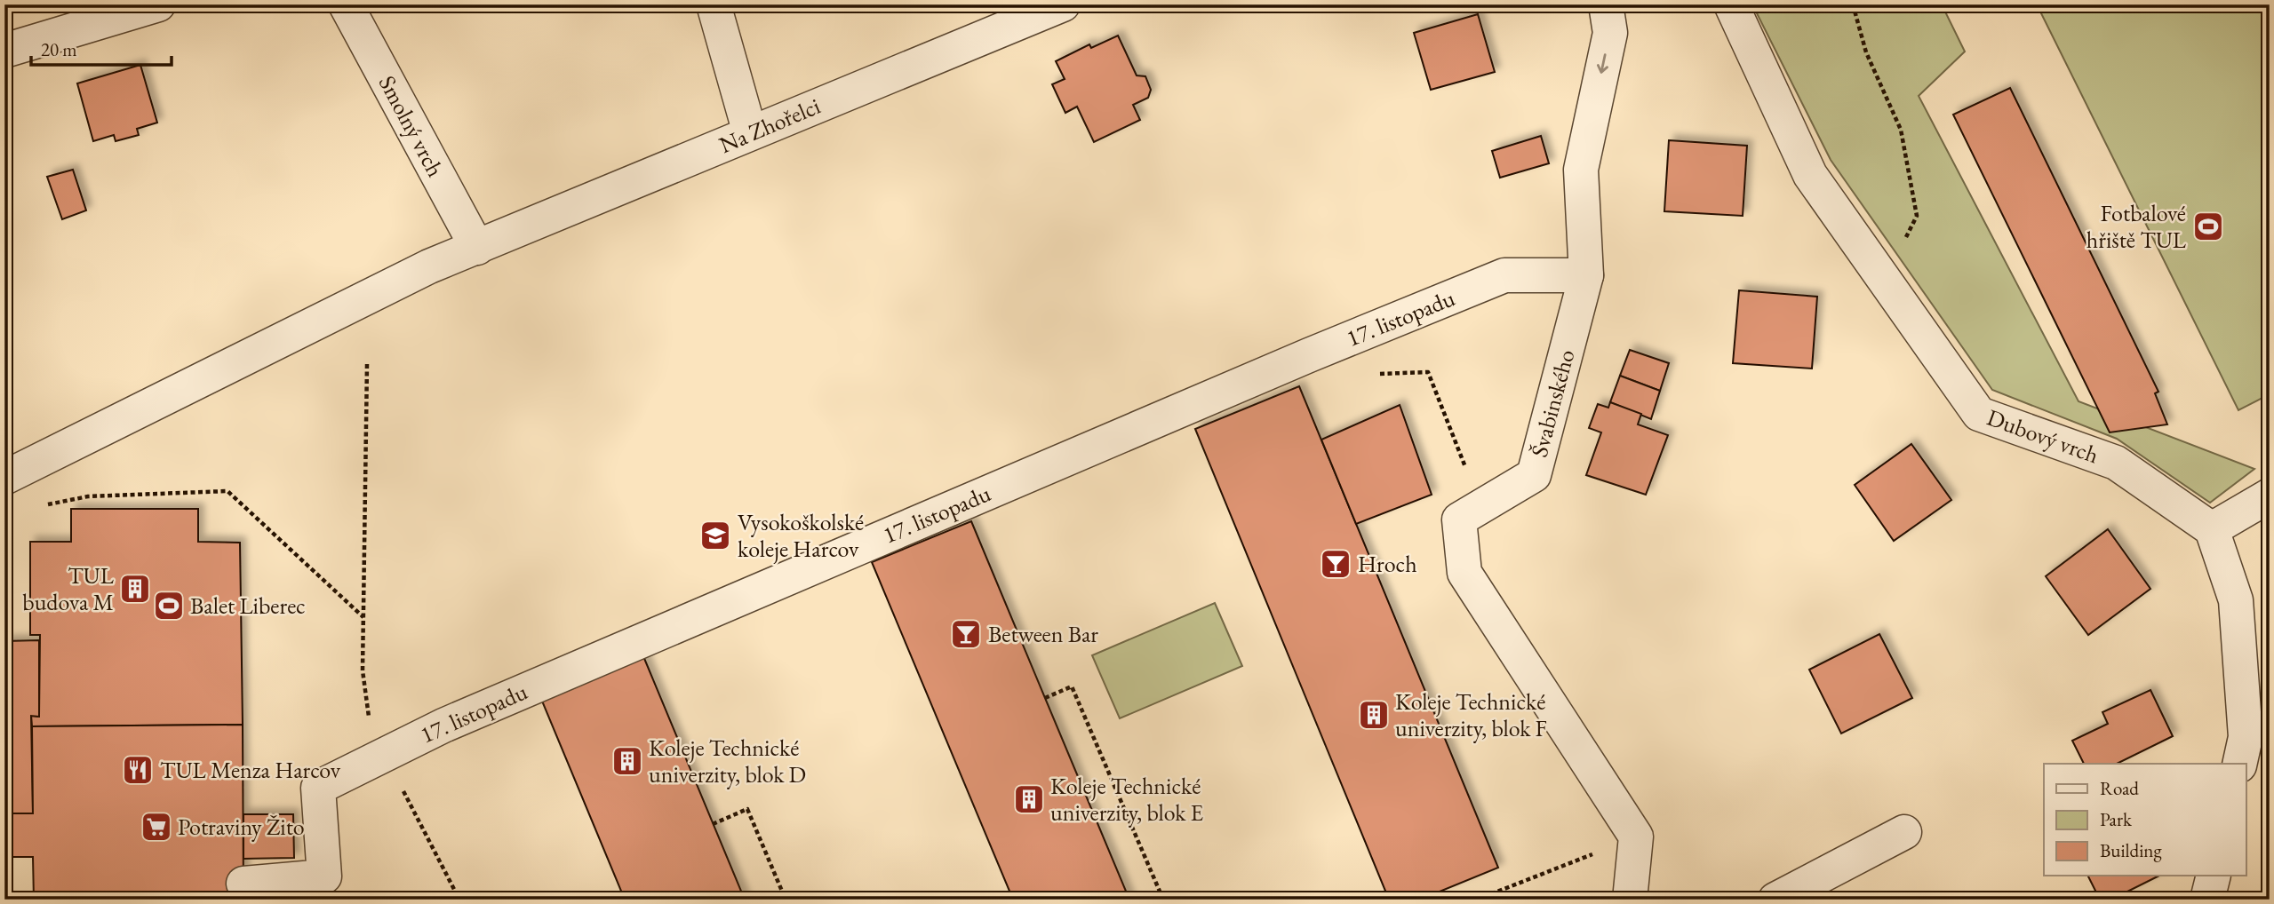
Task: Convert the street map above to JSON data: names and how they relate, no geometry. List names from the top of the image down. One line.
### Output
{"streets":{"street":["Na Zhořelci","Smolný vrch","17. listopadu","Švabinského","Dubový vrch"]},"crossings":[["Na Zhořelci","Smolný vrch"],["17. listopadu","Švabinského"]],"places":{"sports":["Fotbalové hřiště TUL","Balet Liberec"],"school or university":["Vysokoškolské koleje Harcov"],"bar":["Hroch","Between Bar"],"building":["TUL budova M","Koleje Technické univerzity, blok F","Koleje Technické univerzity, blok D","Koleje Technické univerzity, blok E"],"restaurant":["TUL Menza Harcov"],"supermarket":["Potraviny Žito"]},"legend":["Road","Park","Building"],"scale_bar":"20 m"}
